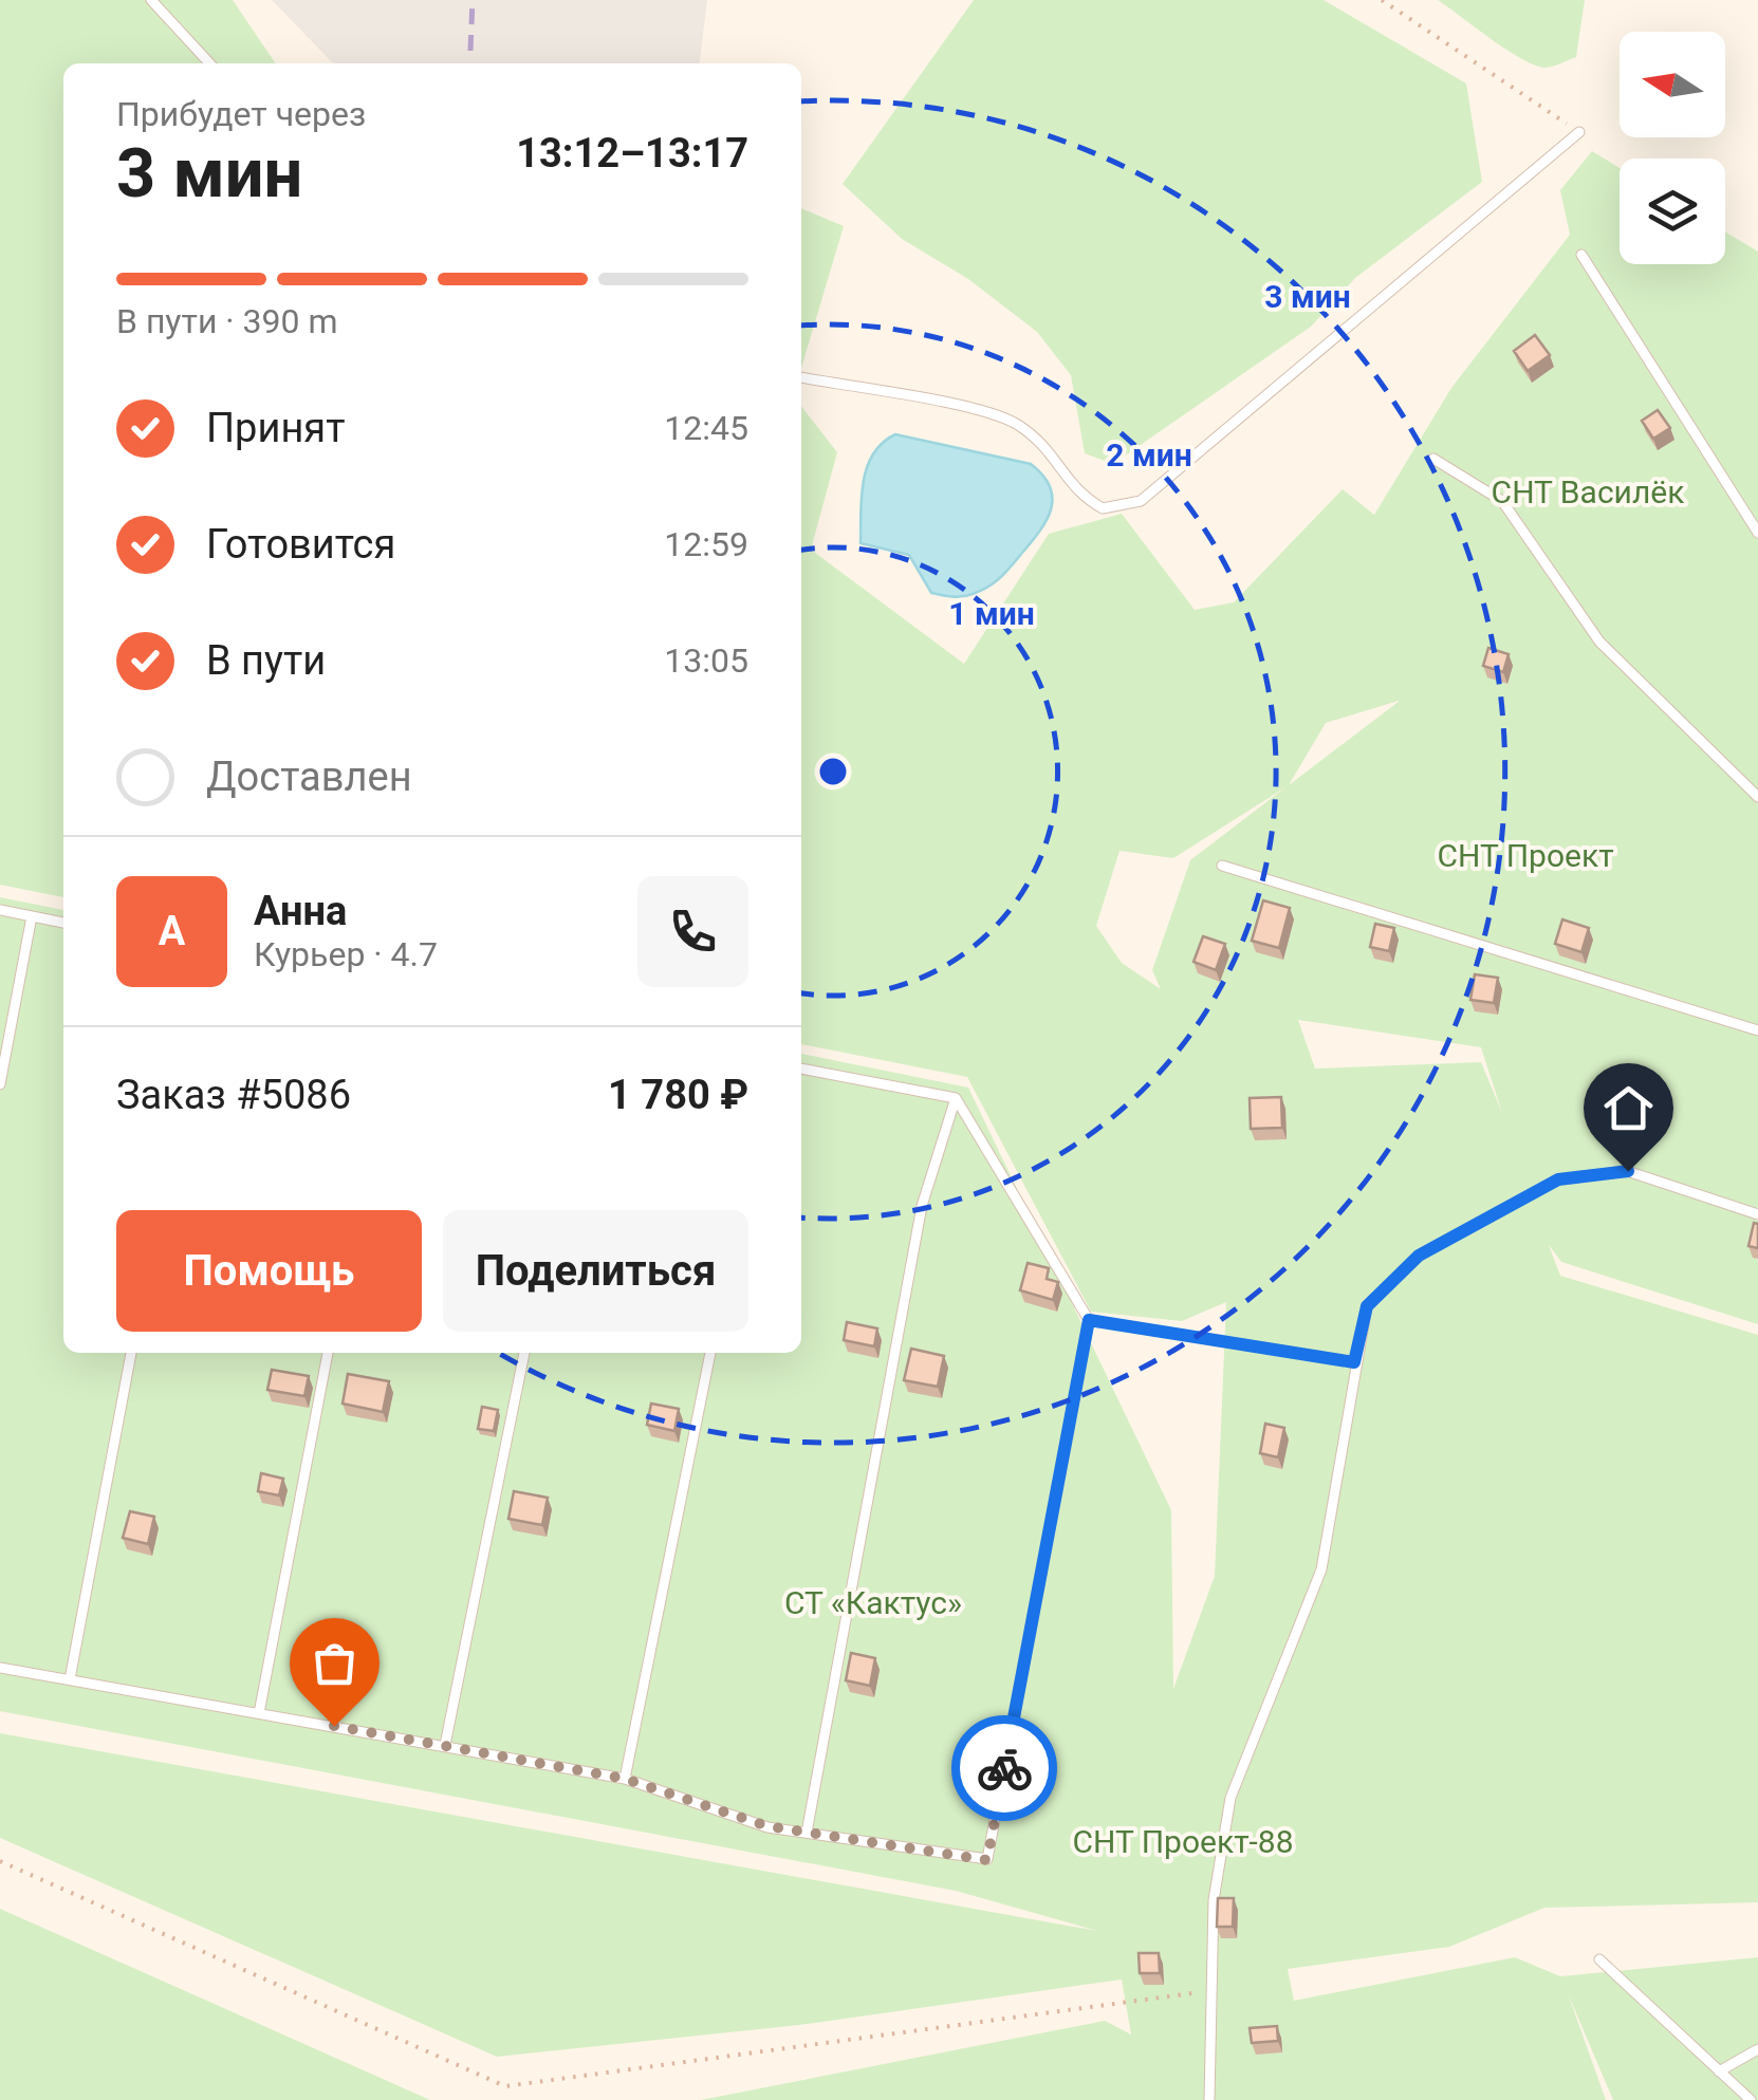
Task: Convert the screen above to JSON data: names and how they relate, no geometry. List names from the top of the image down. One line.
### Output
{"parks":["СНТ Василёк","СНТ Проект","СТ «Кактус»","СНТ Проект-88"],"north":"left","page":{"heading":["3 мин","Прибудет через","13:12–13:17"],"panel":["Анна","Курьер · 4.7","Заказ #5086","1 780 ₽"],"bar":"В пути · 390 m","list":[["Принят","12:45"],["Готовится","12:59"],["В пути","13:05"],"Доставлен"],"round":"А","buttons":["Помощь","Поделиться"]},"rings":["3 мин","2 мин","1 мин"]}
